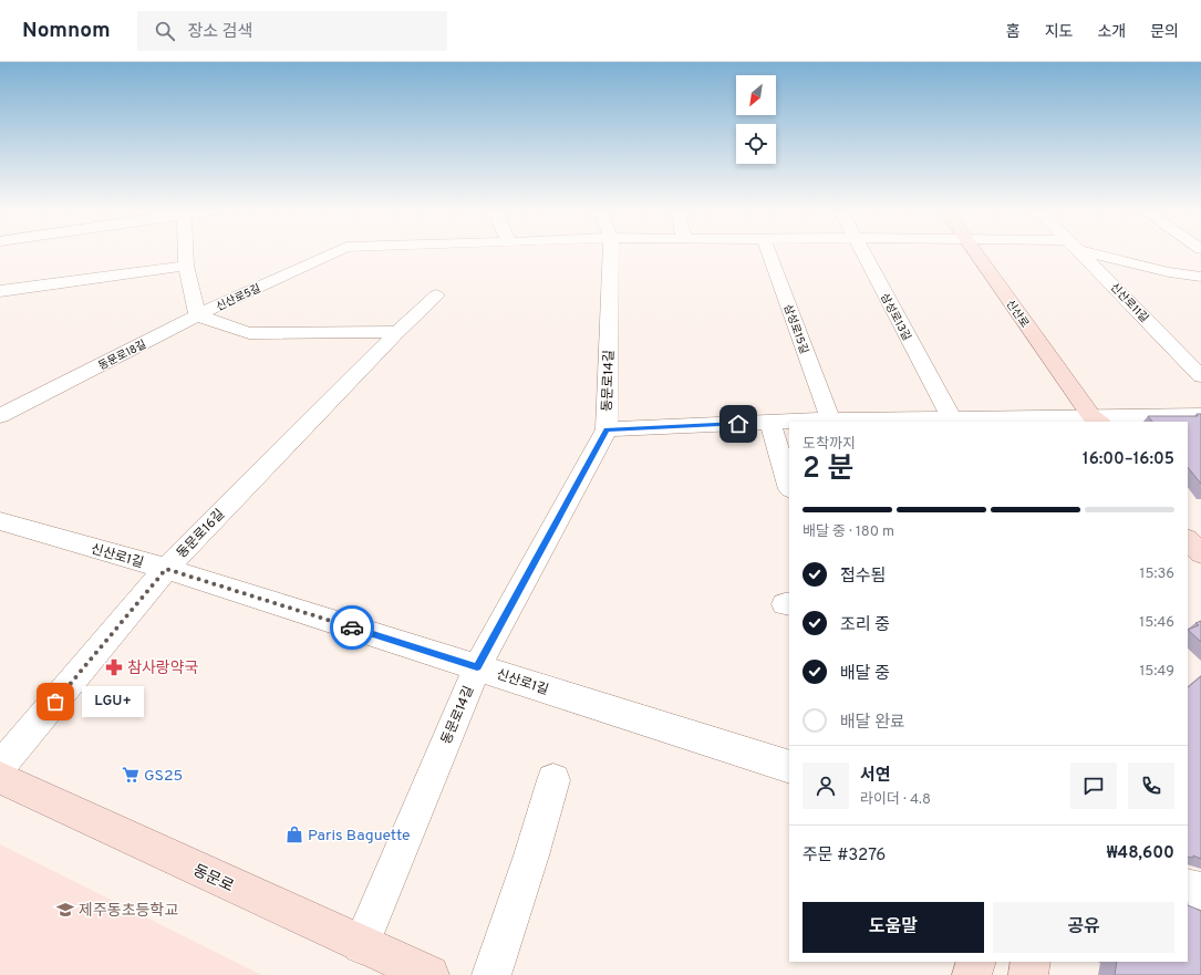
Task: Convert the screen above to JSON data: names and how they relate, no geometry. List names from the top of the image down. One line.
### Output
{"streets":{"main road":["신산로","동문로"],"street":["신산로5길","신산로11길","삼성로13길","삼성로15길","동문로18길","동문로14길","동문로16길","신산로1길"]},"crossings":[["신산로5길","동문로18길"],["동문로14길","신산로1길"],["동문로14길","동문로"],["동문로16길","신산로1길"]],"places":{"pharmacy":["참사랑약국"],"other":["LGU+"],"supermarket":["GS25"],"shop":["Paris Baguette"],"school or university":["제주동초등학교"]},"north":"bottom left","page":{"header":"Nomnom","search":"장소 검색","nav":["홈","지도","소개","문의"],"heading":["2 분","도착까지","16:00–16:05"],"panel":["서연","라이더 · 4.8","주문 #3276","₩48,600"],"bar":"배달 중 · 180 m","list":[["접수됨","15:36"],["조리 중","15:46"],["배달 중","15:49"],"배달 완료"],"bubble":"LGU+","buttons":["도움말","공유"]}}
